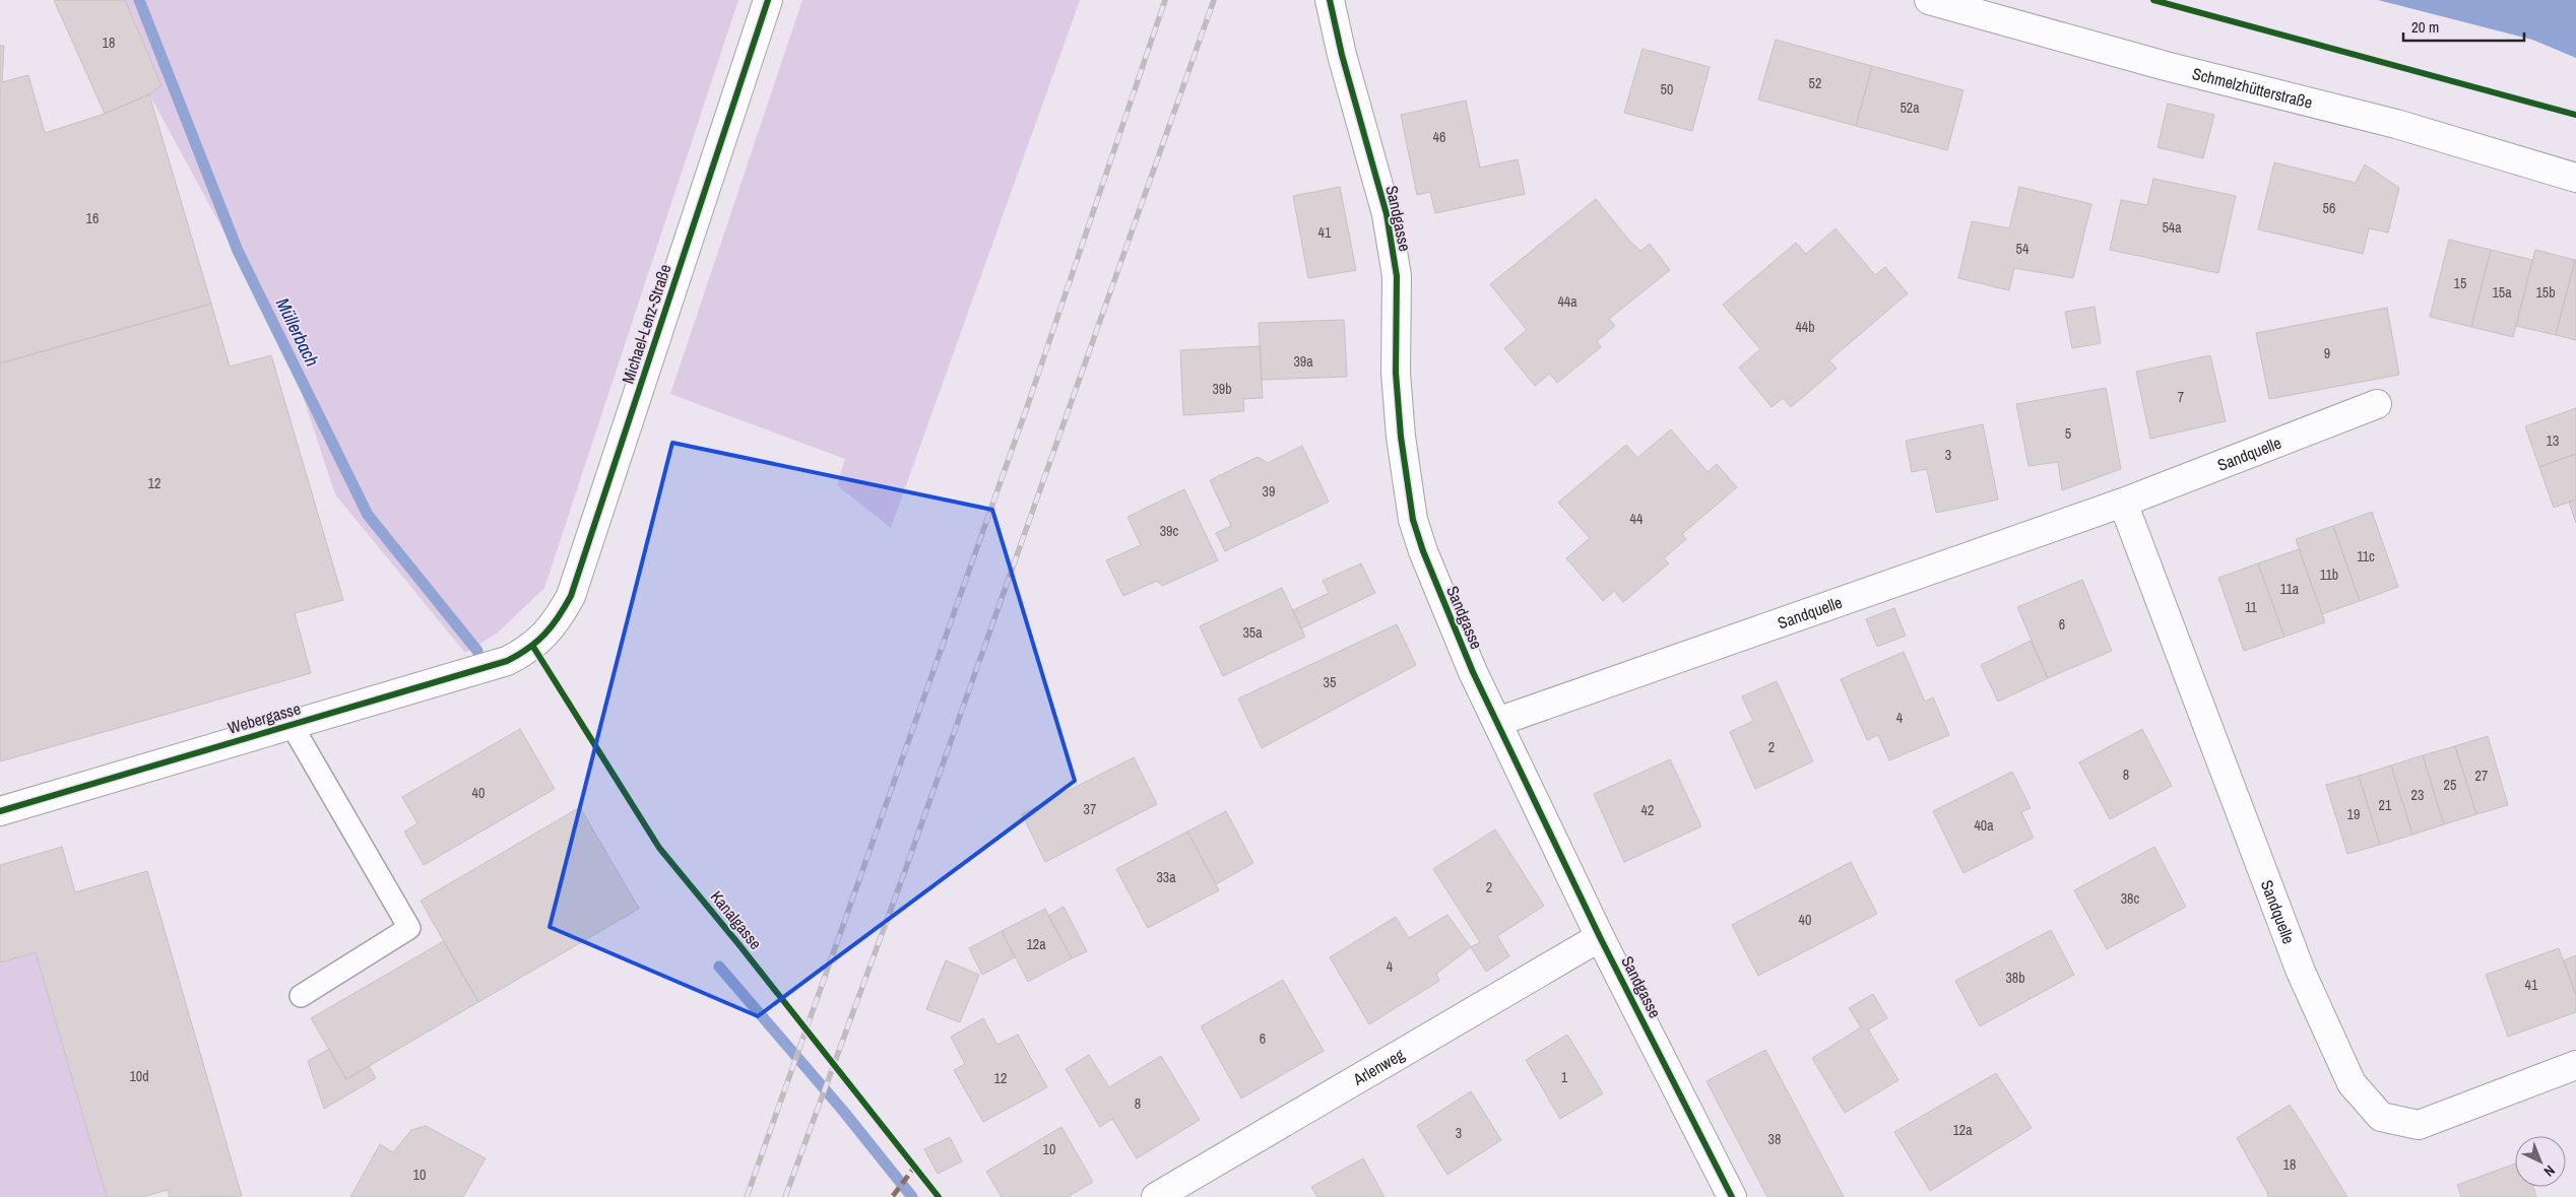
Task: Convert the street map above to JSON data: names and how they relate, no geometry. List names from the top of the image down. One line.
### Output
{"streets":{"street":["Schmelzhütterstraße","Sandgasse","Michael-Lenz-Straße","Sandquelle","Webergasse","Arlenweg"],"cycle path":["Kanalgasse"]},"crossings":[["Sandgasse","Sandquelle"],["Sandgasse","Arlenweg"],["Michael-Lenz-Straße","Webergasse"]],"water":["Müllerbach"],"house_numbers":["18","52","50","52a","46","56","16","54a","41","54","15","15a","15b","44a","44b","9","39a","39b","7","5","13","3","12","39","44","39c","11c","11b","11a","11","6","35a","35","4","2","8","27","25","40","23","21","37","42","19","40a","33a","2","38c","40","12a","4","38b","41","6","10d","1","12","8","12a","3","38","10","18","10"],"scale_bar":"20 m","north":"bottom right"}
